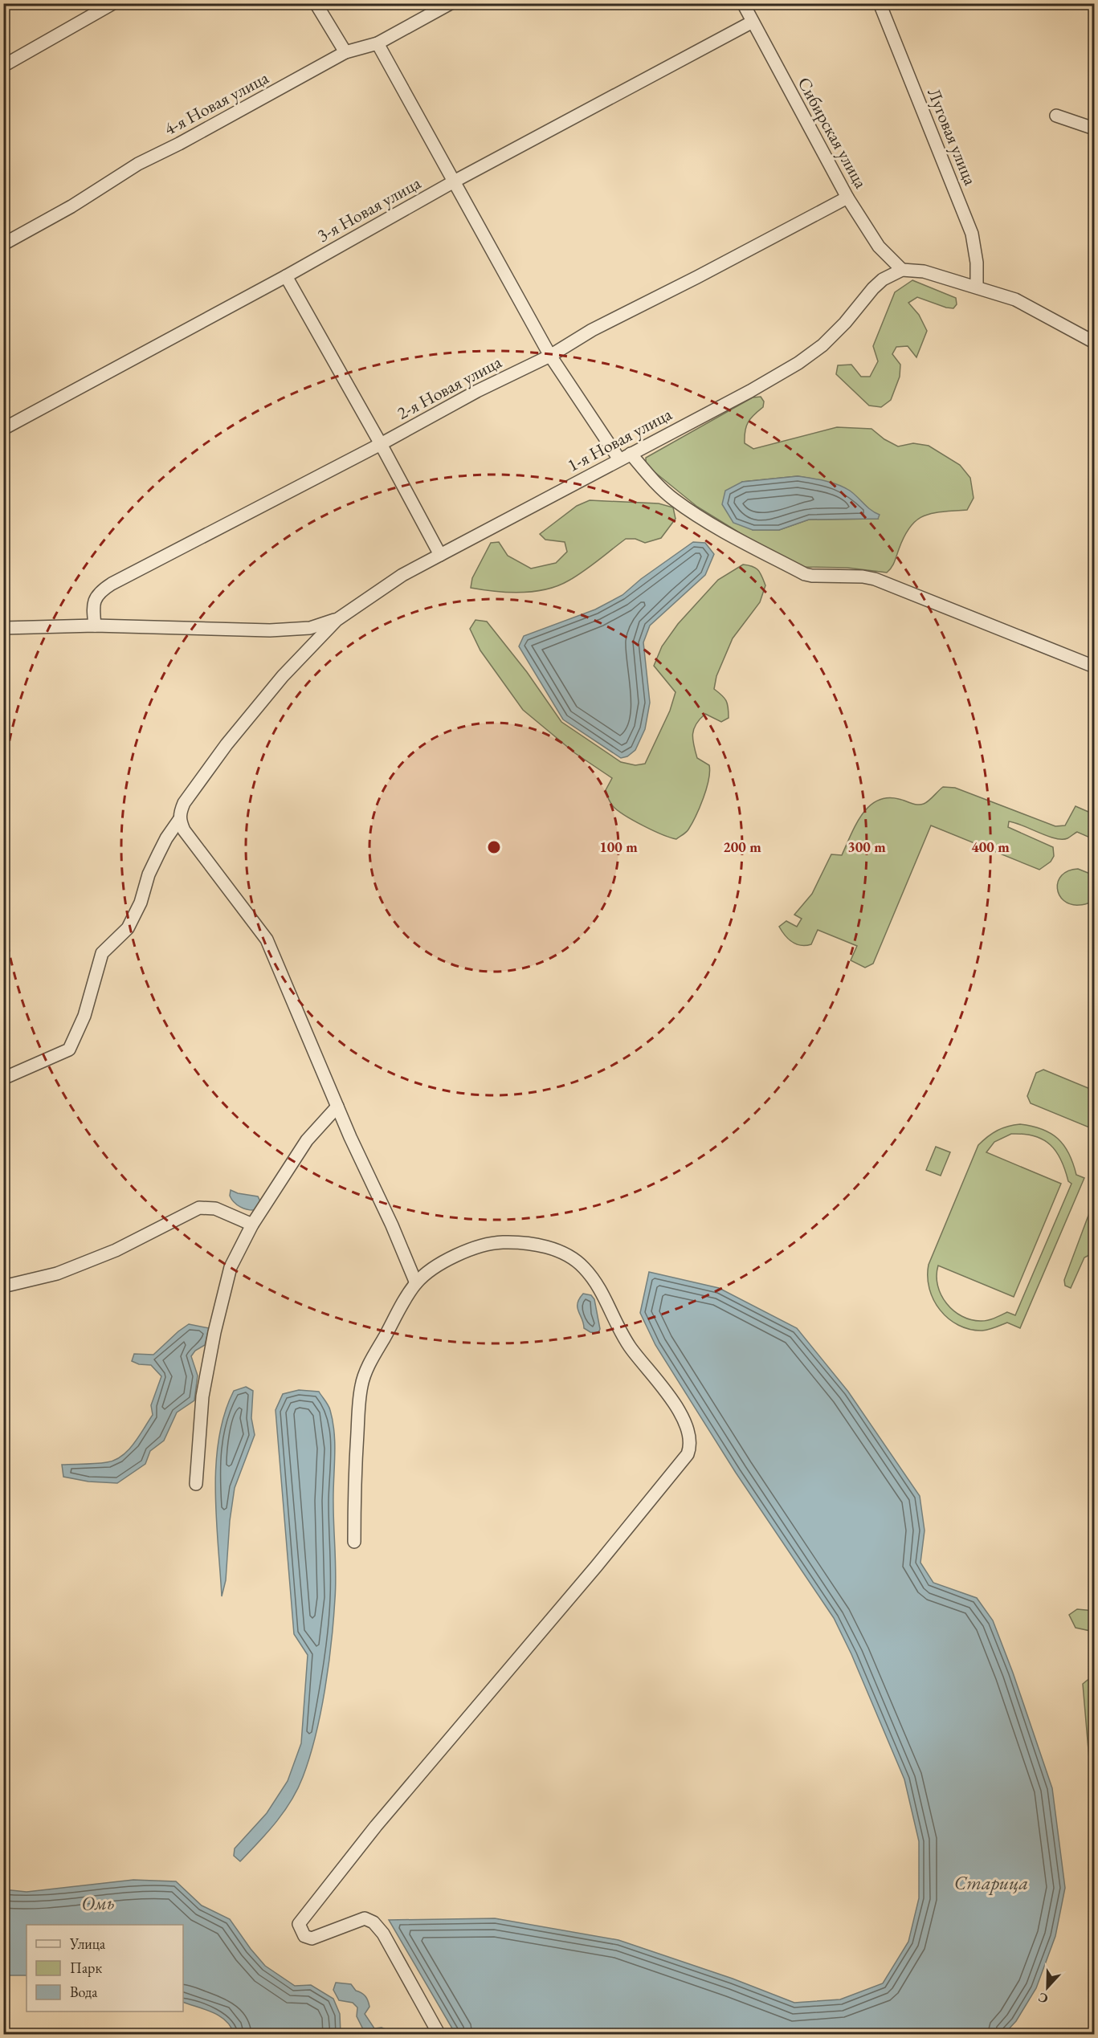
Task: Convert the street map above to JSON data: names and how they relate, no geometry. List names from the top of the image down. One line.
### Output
{"streets":{"street":["4-я Новая улица","Сибирская улица","Луговая улица","3-я Новая улица","2-я Новая улица","1-я Новая улица"]},"crossings":[["Сибирская улица","3-я Новая улица"],["Сибирская улица","2-я Новая улица"],["Сибирская улица","1-я Новая улица"]],"water":["Старица","Омь"],"legend":["Улица","Парк","Вода"],"north":"bottom","rings":["100 m","200 m","300 m","400 m"]}
